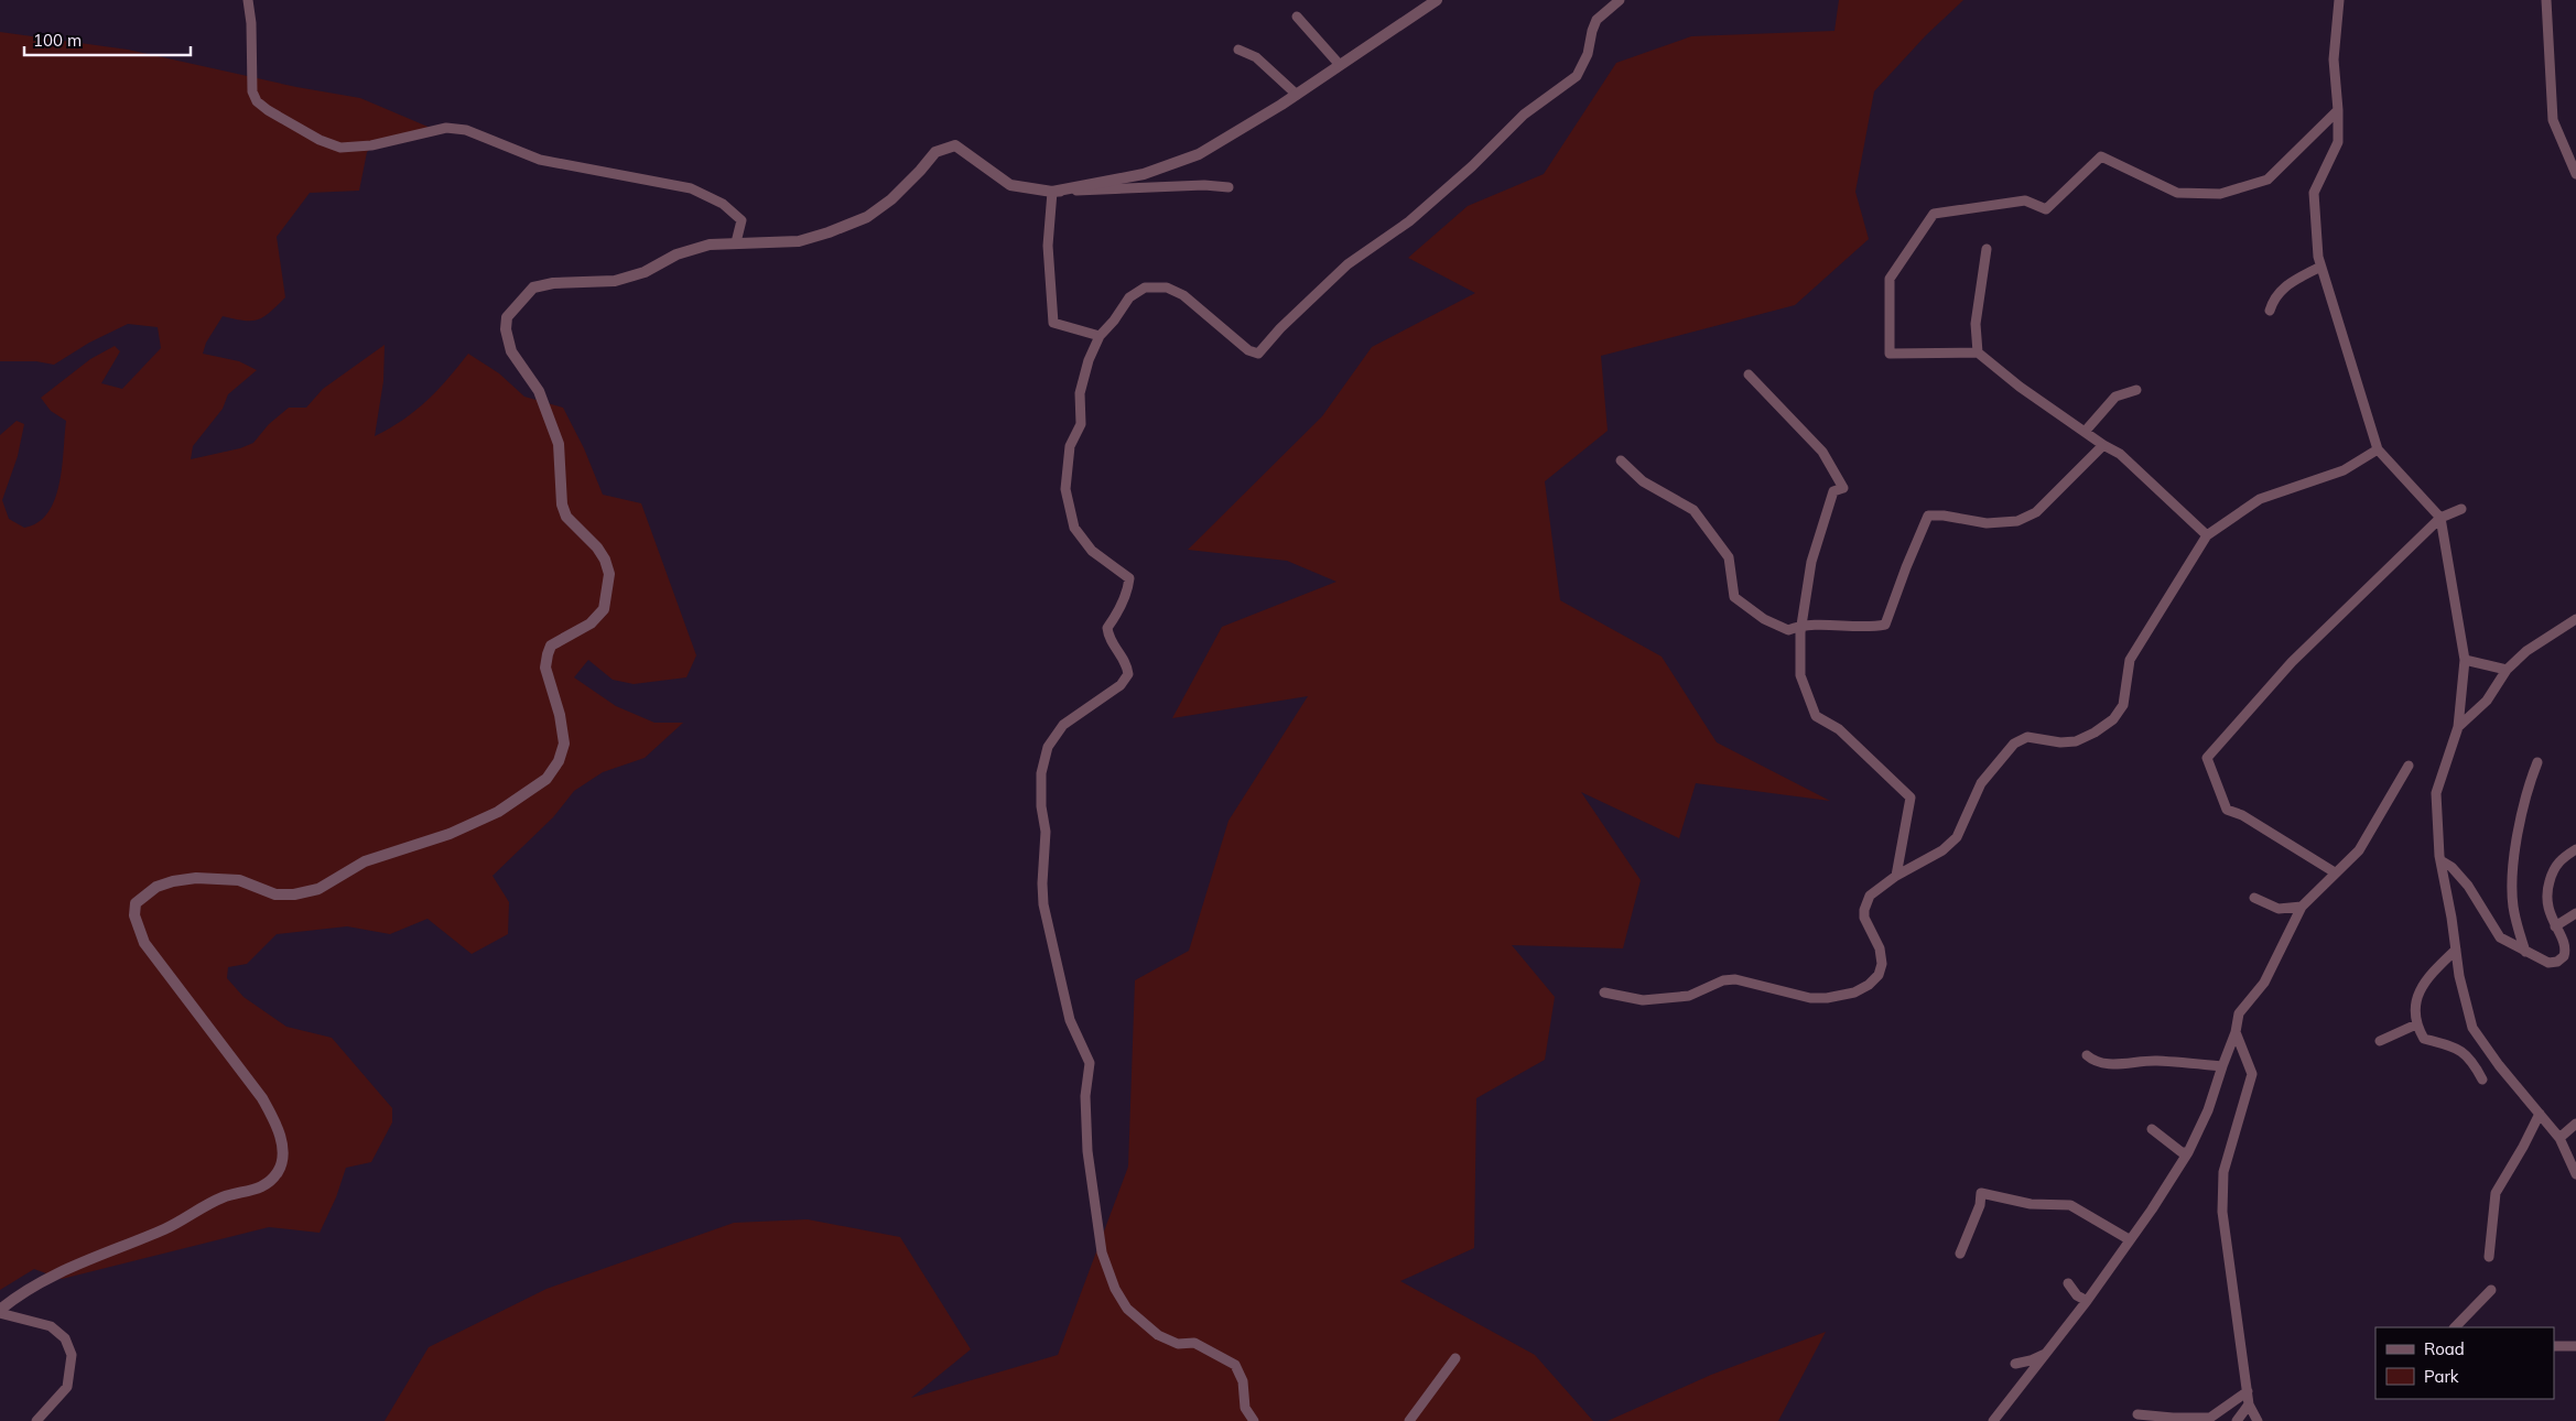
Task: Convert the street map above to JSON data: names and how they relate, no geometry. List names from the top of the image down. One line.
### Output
{"legend":["Road","Park"],"scale_bar":"100 m"}
